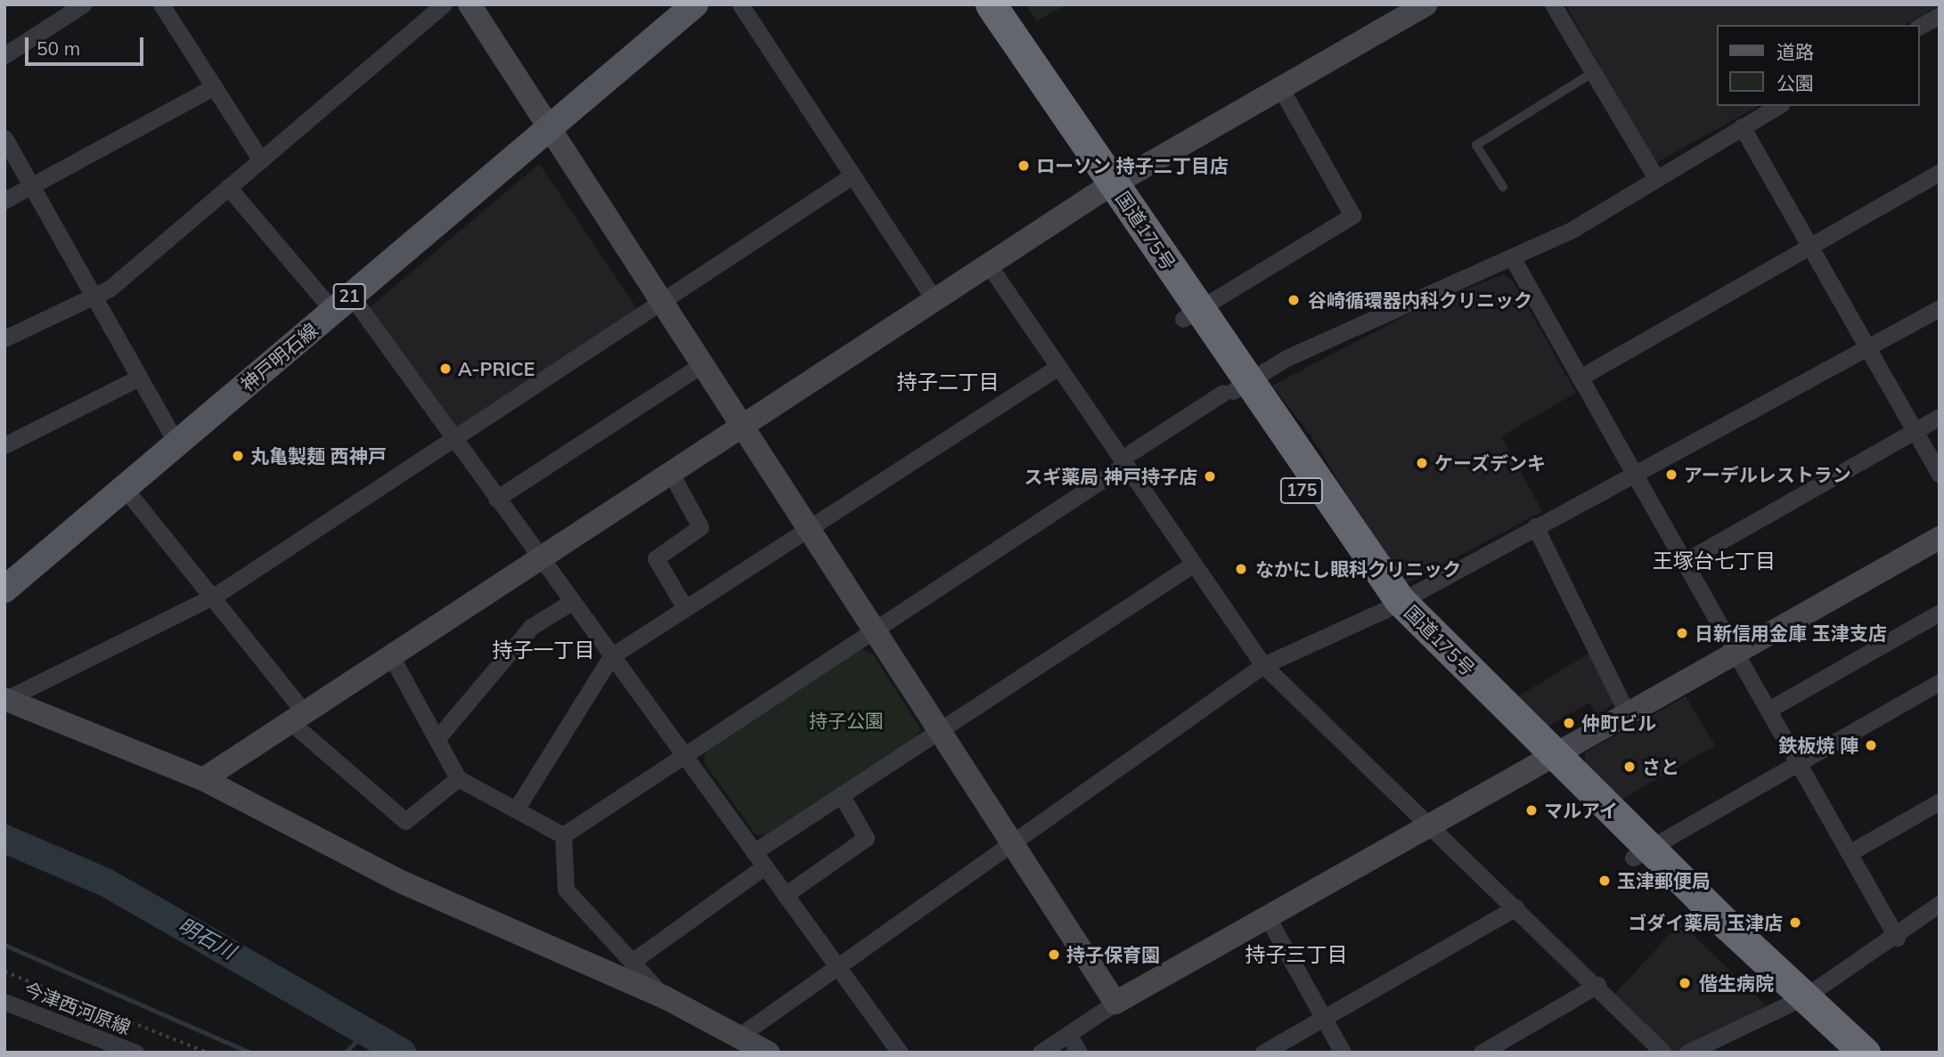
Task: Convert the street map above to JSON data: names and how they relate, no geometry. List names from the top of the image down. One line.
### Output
{"streets":{"highway":["国道175号","175"],"main road":["21","神戸明石線"],"street":["今津西河原線"]},"districts":["持子二丁目","王塚台七丁目","持子一丁目","持子三丁目"],"water":["明石川"],"parks":["持子公園"],"places":["ローソン 持子二丁目店","谷崎循環器内科クリニック","A-PRICE","丸亀製麺 西神戸","ケーズデンキ","アーデルレストラン","スギ薬局 神戸持子店","なかにし眼科クリニック","日新信用金庫 玉津支店","仲町ビル","鉄板焼 陣","さと","マルアイ","玉津郵便局","ゴダイ薬局 玉津店","持子保育園","偕生病院"],"legend":["道路","公園"],"scale_bar":"50 m"}
